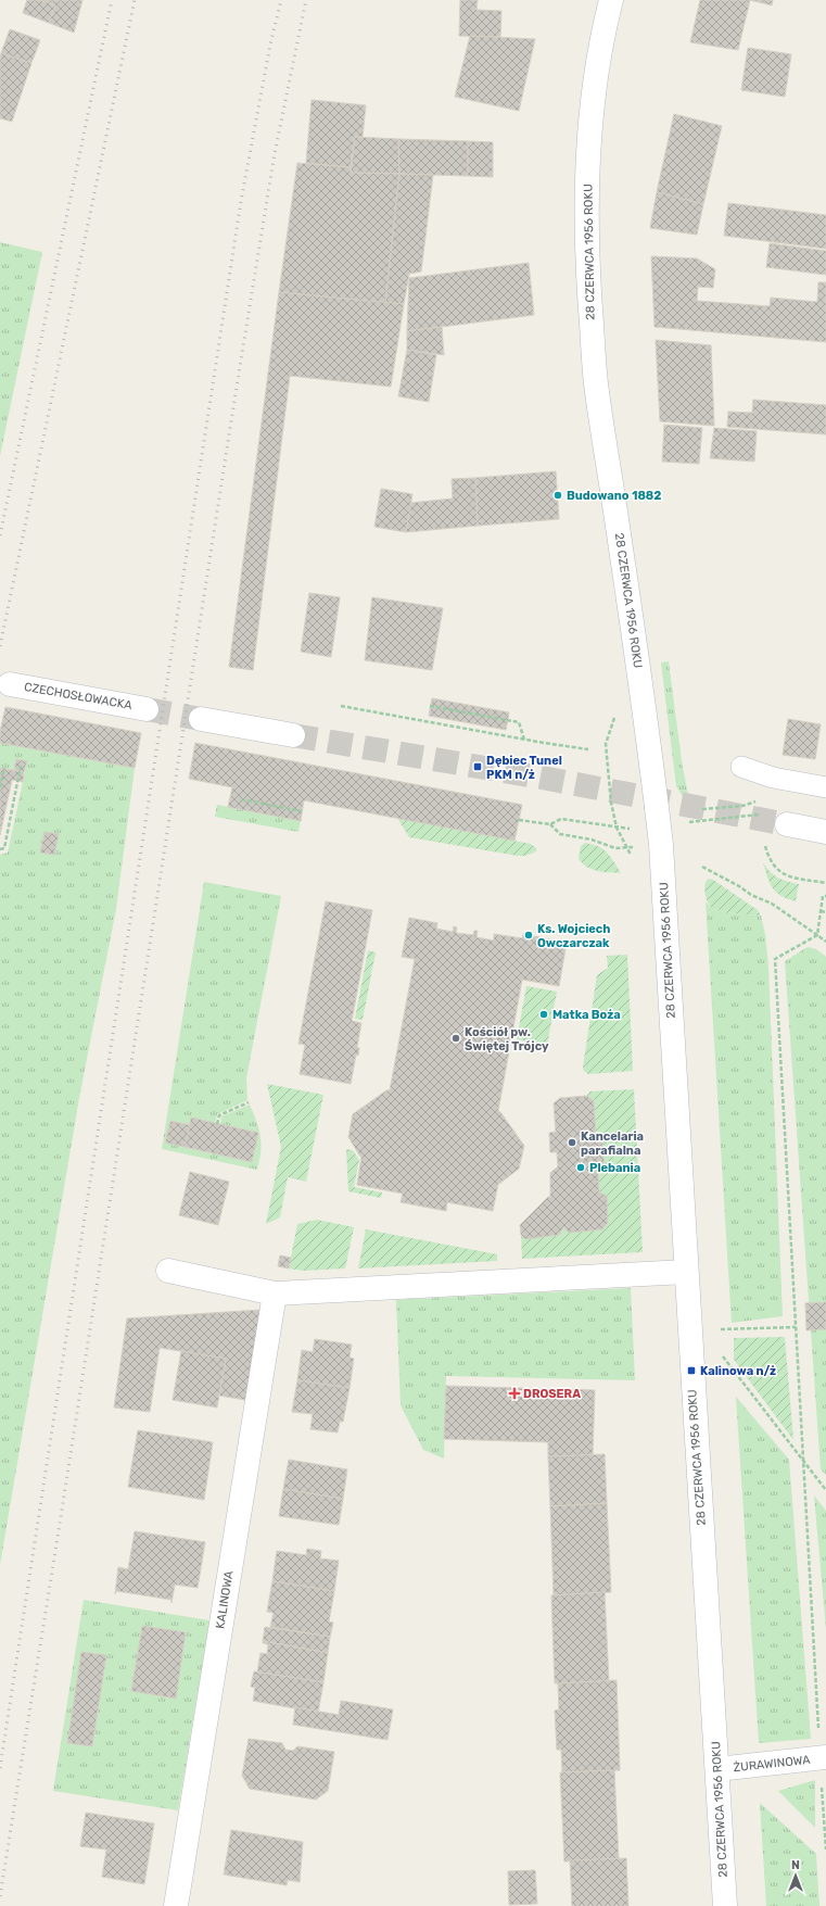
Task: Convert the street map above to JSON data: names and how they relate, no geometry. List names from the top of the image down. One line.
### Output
{"streets":{"street":["28 CZERWCA 1956 ROKU","CZECHOSŁOWACKA","KALINOWA","ŻURAWINOWA"]},"crossings":[["28 CZERWCA 1956 ROKU","ŻURAWINOWA"]],"places":{"other":["Budowano 1882","Ks. Wojciech Owczarczak","Matka Boża","Kościół pw. Świętej Trójcy","Kancelaria parafialna","Plebania"],"transit":["Dębiec Tunel PKM n/ż","Kalinowa n/ż"],"health":["DROSERA"]},"north":"top"}
